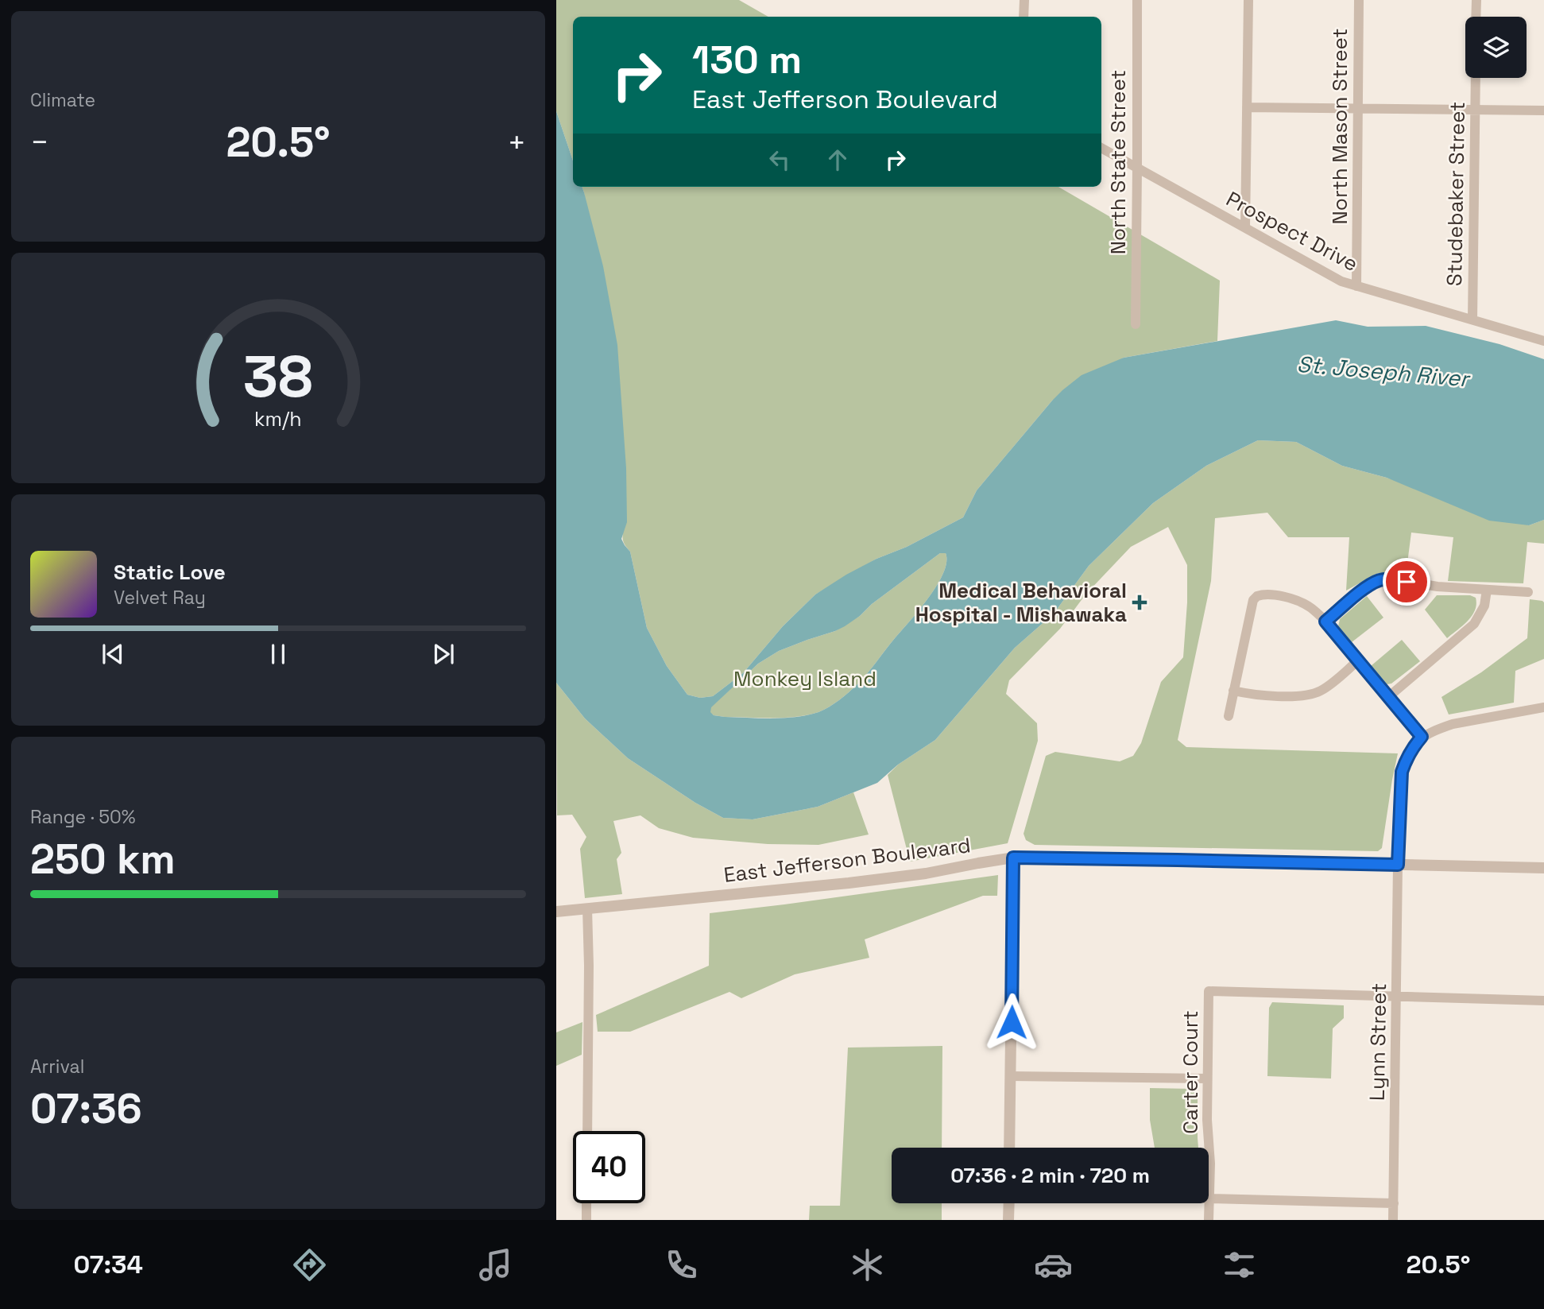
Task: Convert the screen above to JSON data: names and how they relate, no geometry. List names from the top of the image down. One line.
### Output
{"streets":{"street":["North Mason Street","North State Street","Studebaker Street","Prospect Drive","East Jefferson Boulevard","Lynn Street","Carter Court"]},"crossings":[["North Mason Street","Prospect Drive"],["North State Street","Prospect Drive"],["Studebaker Street","Prospect Drive"],["East Jefferson Boulevard","Lynn Street"],["Lynn Street","Carter Court"]],"water":["St. Joseph River"],"parks":["Monkey Island"],"places":{"health":["Medical Behavioral Hospital - Mishawaka"]},"page":{"tile":["Climate",["Range · 50%","250 km"],["Arrival","07:36"]],"turn":["130 m","East Jefferson Boulevard"],"heat":["−","20.5°","+"],"song":["Static Love","Velvet Ray"],"limit":"40","trip":"07:36 · 2 min · 720 m","tabs":["07:34","20.5°"],"gauge":["38","km/h"]}}
